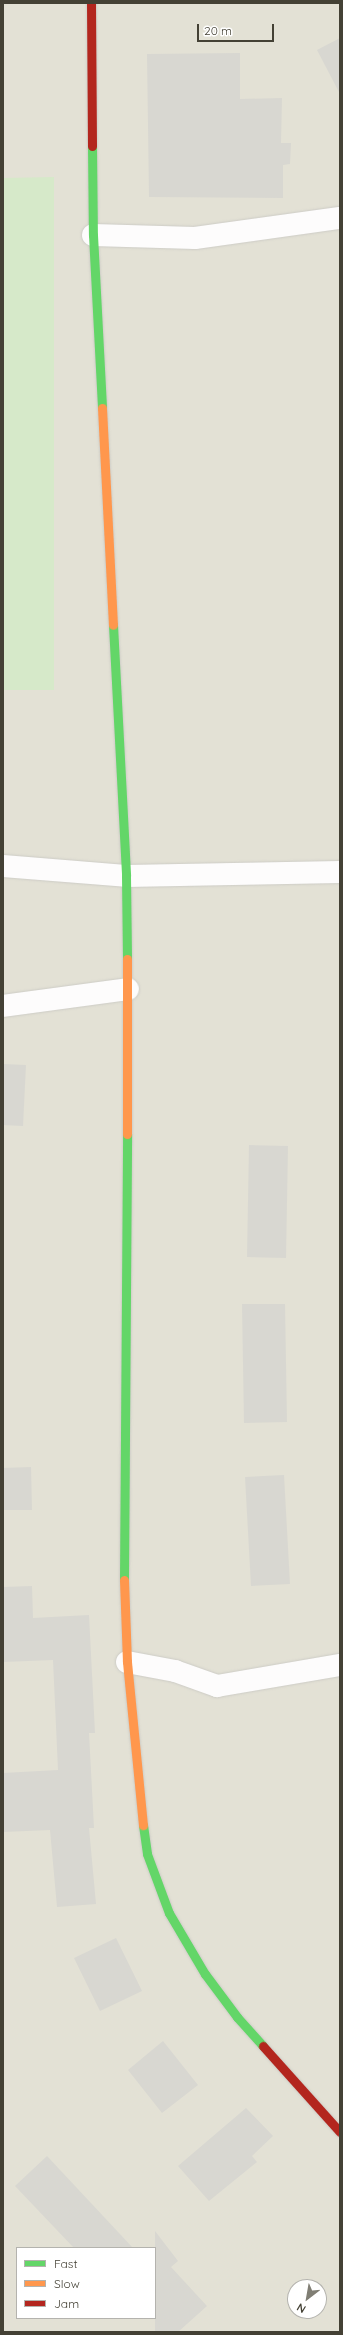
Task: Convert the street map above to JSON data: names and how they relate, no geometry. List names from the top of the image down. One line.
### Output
{"legend":["Fast","Slow","Jam"],"scale_bar":"20 m","north":"bottom left"}
